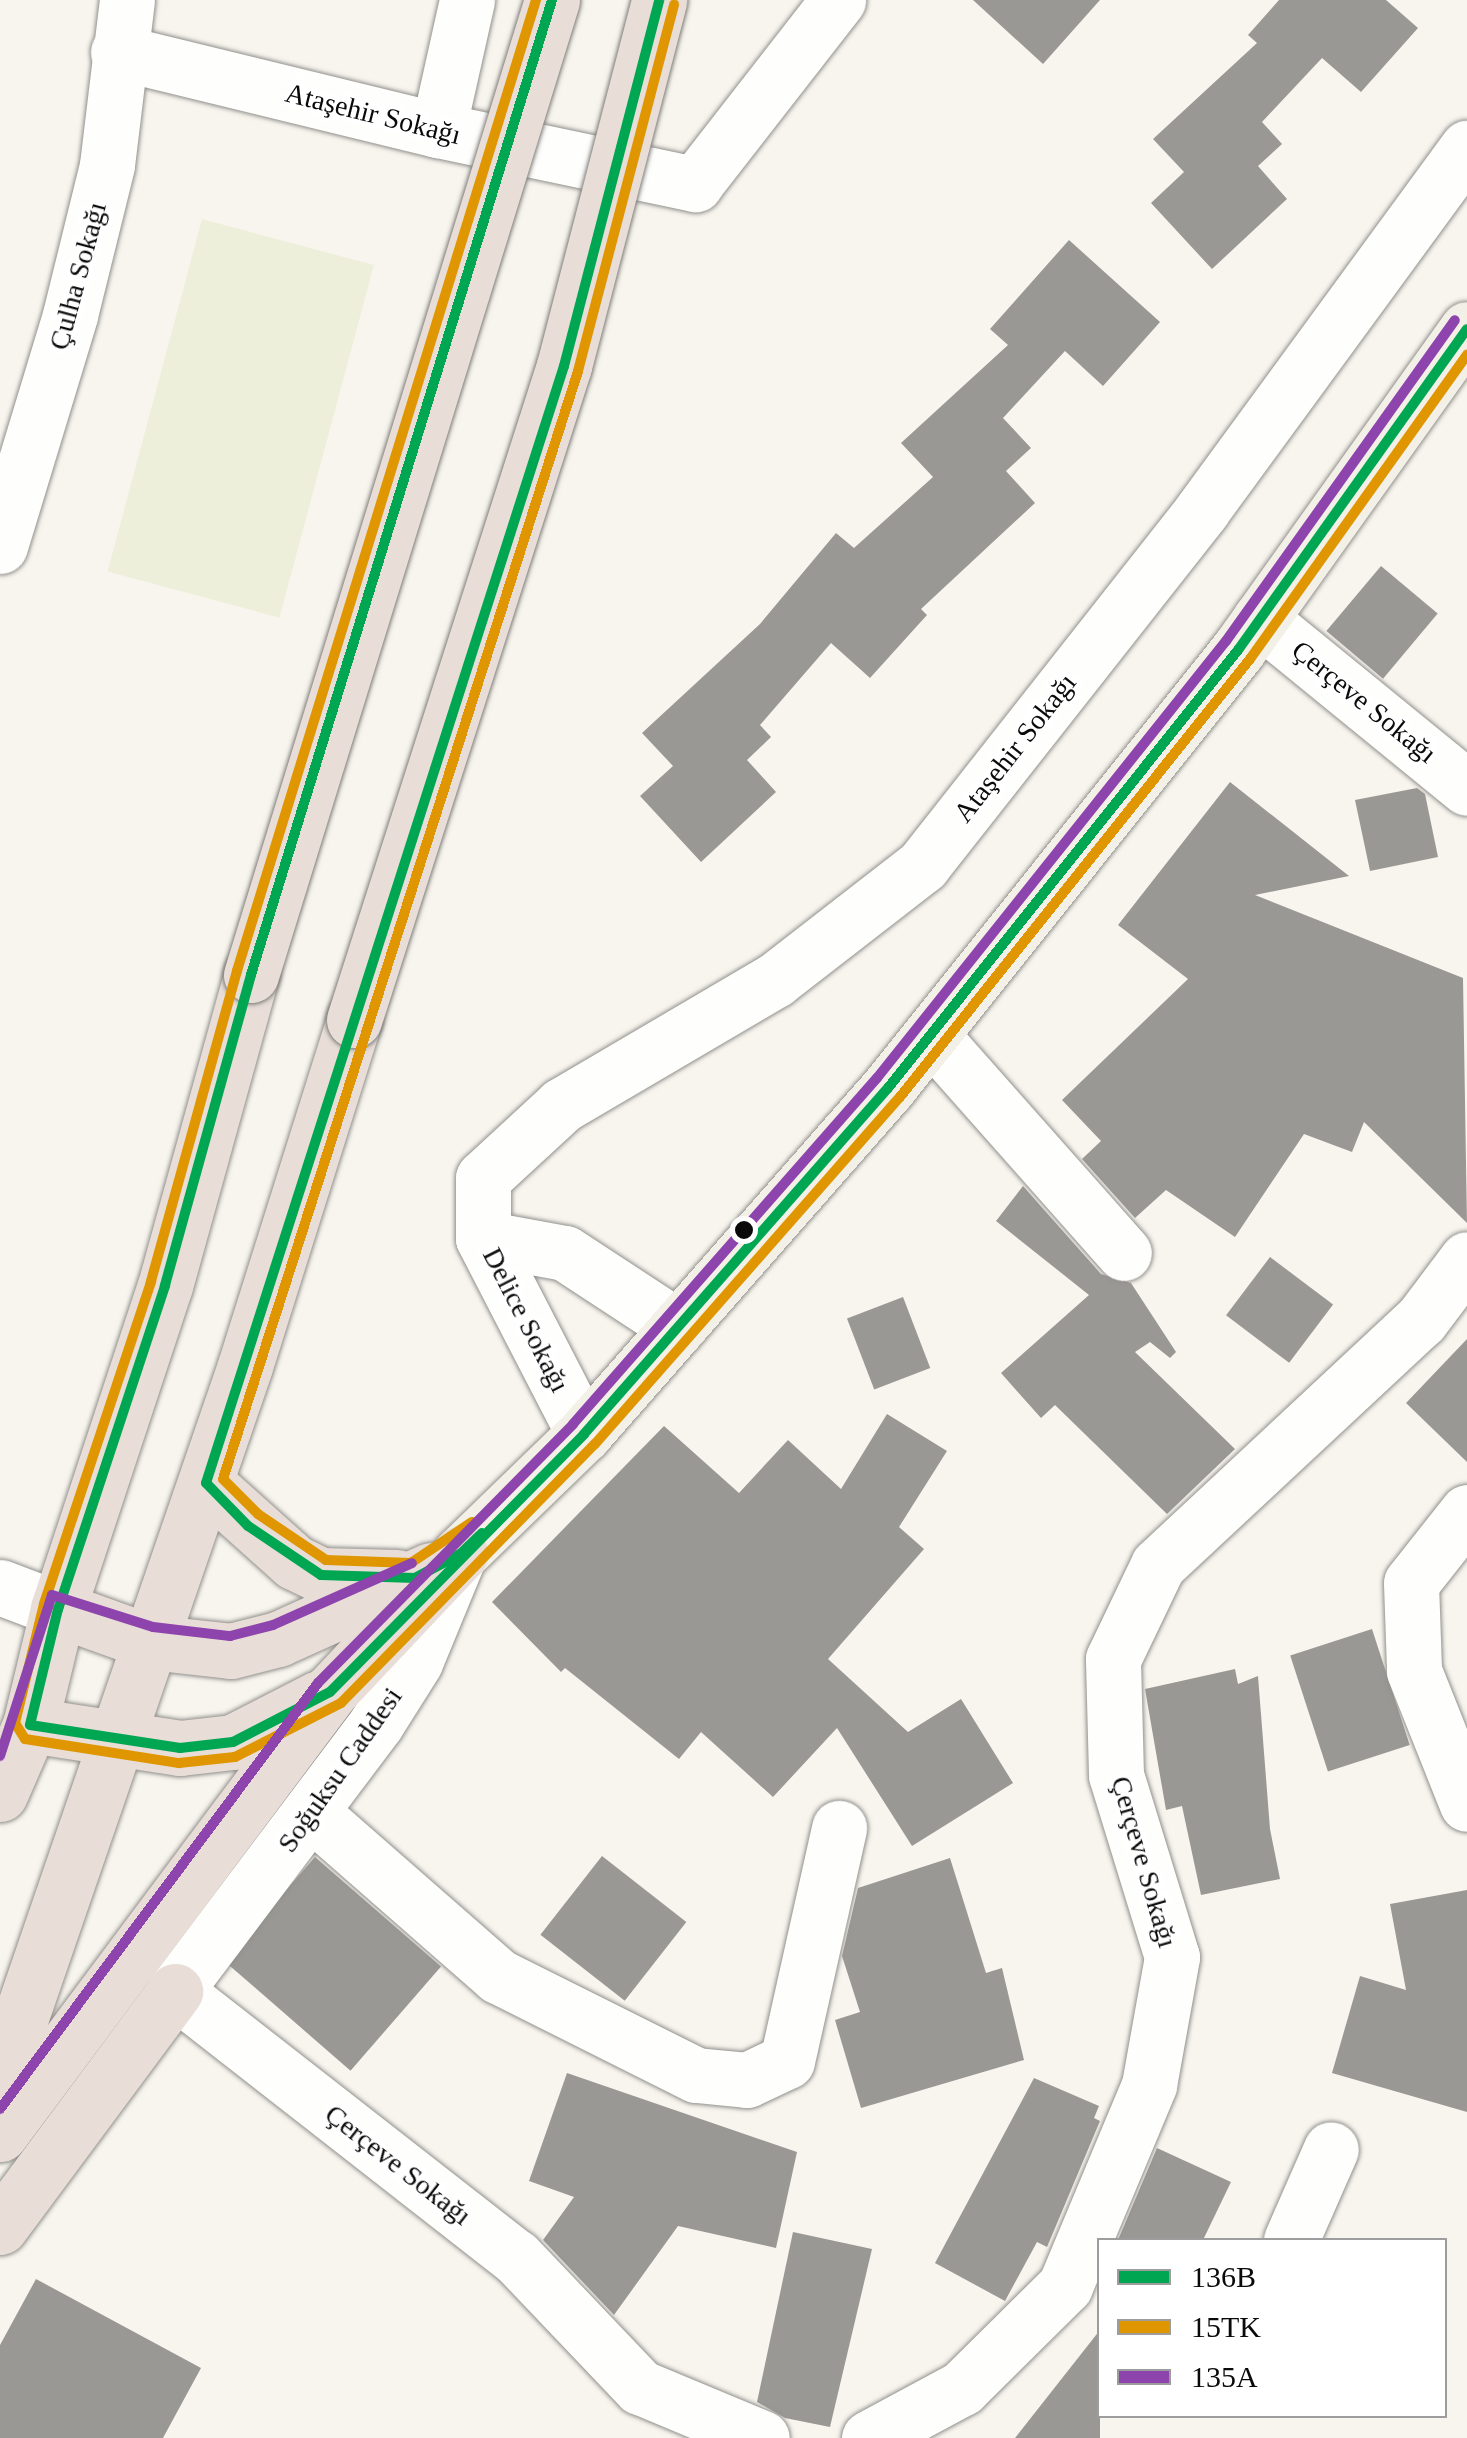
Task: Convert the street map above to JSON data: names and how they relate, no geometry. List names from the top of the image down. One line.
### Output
{"streets":{"main road":["Soğuksu Caddesi"],"street":["Ataşehir Sokağı","Çulha Sokağı","Çerçeve Sokağı","Delice Sokağı"]},"crossings":[["Ataşehir Sokağı","Çulha Sokağı"],["Ataşehir Sokağı","Delice Sokağı"],["Çerçeve Sokağı","Soğuksu Caddesi"],["Delice Sokağı","Soğuksu Caddesi"]],"lines":["transit line 136B","transit line 15TK","transit line 135A"],"legend":["136B","15TK","135A"]}
